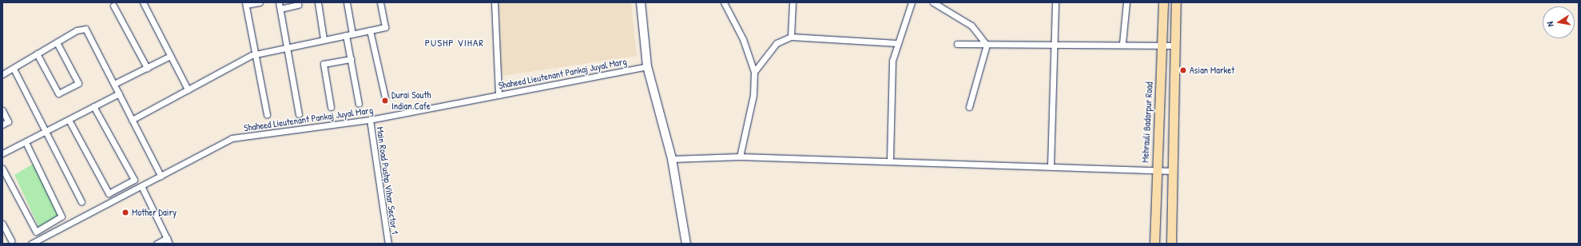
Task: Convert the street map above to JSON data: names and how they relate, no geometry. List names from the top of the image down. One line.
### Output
{"streets":{"main road":["Mehrauli Badarpur Road"],"street":["Shaheed Lieutenant Pankaj Juyal Marg","Main Road Pushp Vihar Sector 1"]},"crossings":[["Shaheed Lieutenant Pankaj Juyal Marg","Main Road Pushp Vihar Sector 1"]],"districts":["PUSHP VIHAR"],"places":["Asian Market","Durai South Indian Cafe","Mother Dairy"],"north":"left"}
